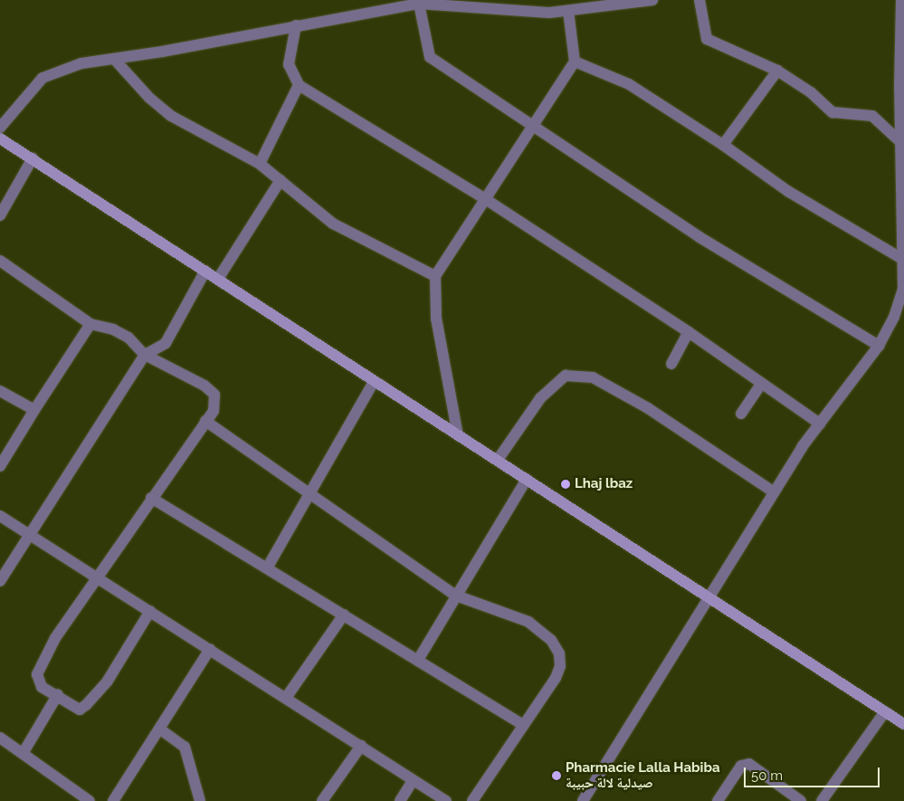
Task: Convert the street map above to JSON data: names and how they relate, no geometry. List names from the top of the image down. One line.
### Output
{"places":["Lhaj lbaz","Pharmacie Lalla Habiba صيدلية لالة حبيبة"],"scale_bar":"50 m"}
